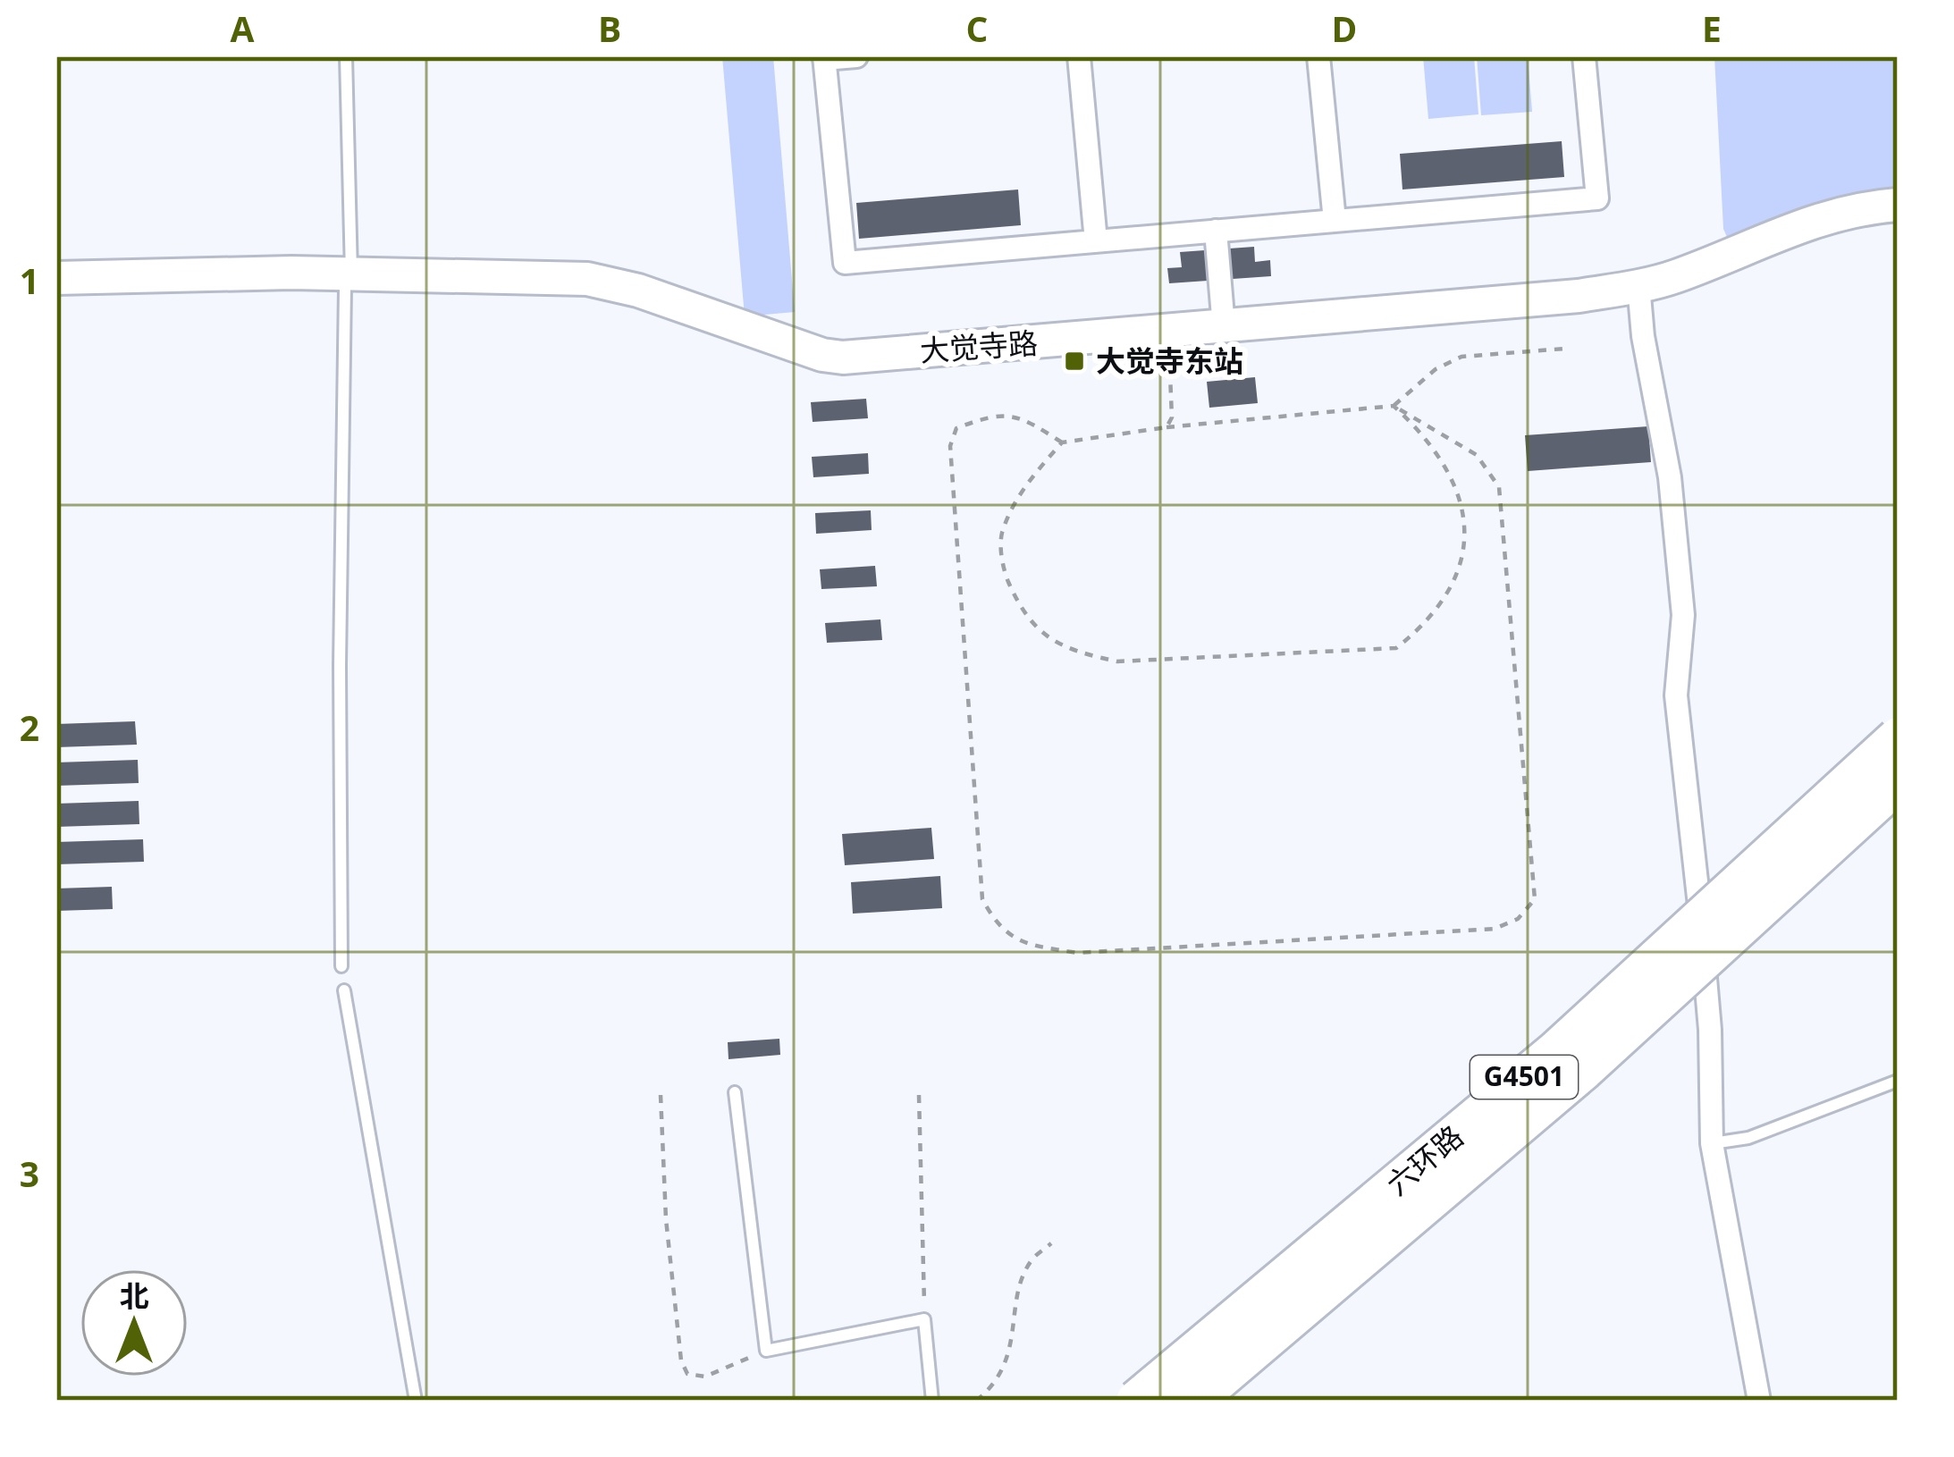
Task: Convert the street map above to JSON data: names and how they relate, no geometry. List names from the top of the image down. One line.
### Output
{"streets":{"highway":["G4501","六环路"],"main road":["大觉寺路"]},"places":{"transit":["大觉寺东站"]},"north":"top","grid":{"columns":["A","B","C","D","E"],"rows":["1","2","3"]}}
